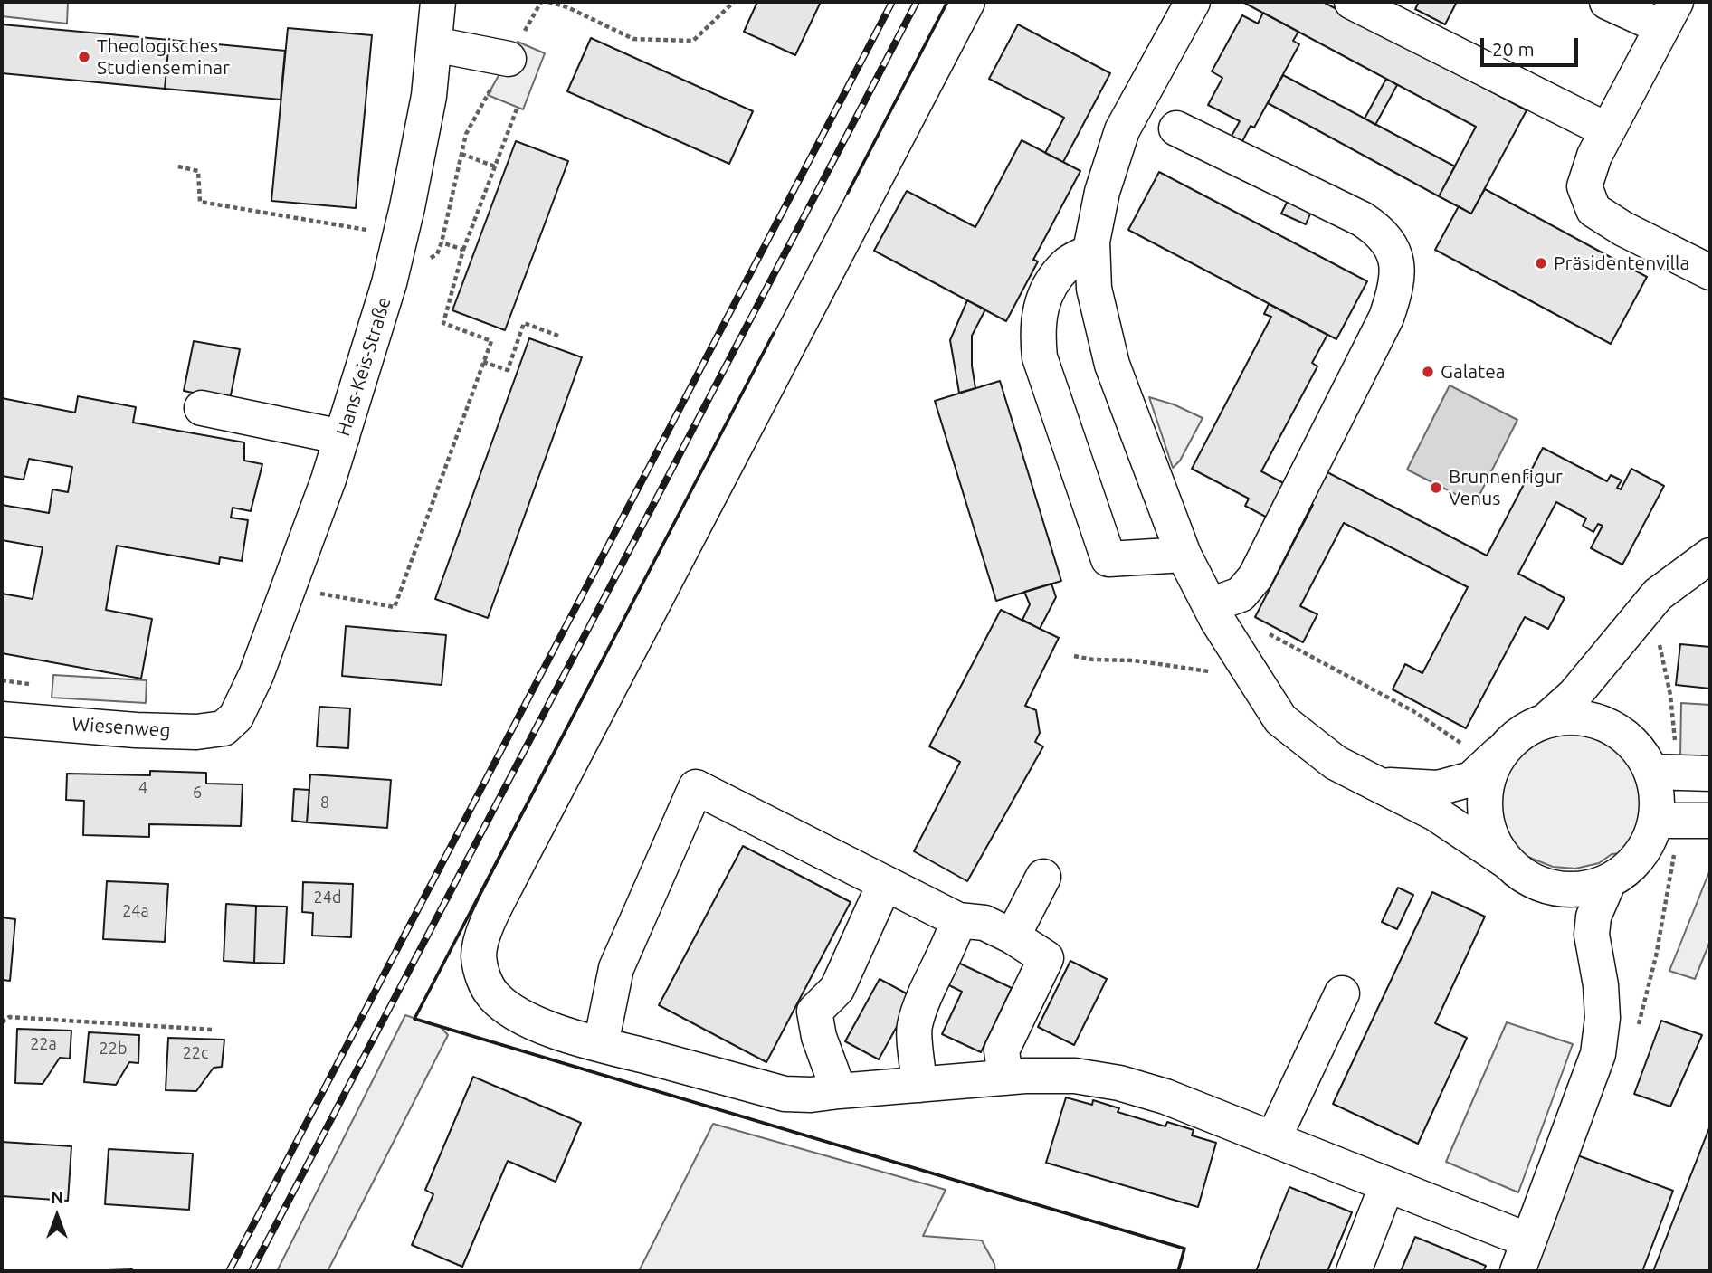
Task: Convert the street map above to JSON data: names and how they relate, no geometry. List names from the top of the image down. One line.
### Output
{"streets":{"street":["Hans-Keis-Straße","Wiesenweg"]},"crossings":[["Hans-Keis-Straße","Wiesenweg"]],"places":["Theologisches Studienseminar","Präsidentenvilla","Galatea","Brunnenfigur Venus"],"house_numbers":["4","6","8","24d","24a","22a","22b","22c"],"scale_bar":"20 m","north":"top"}
